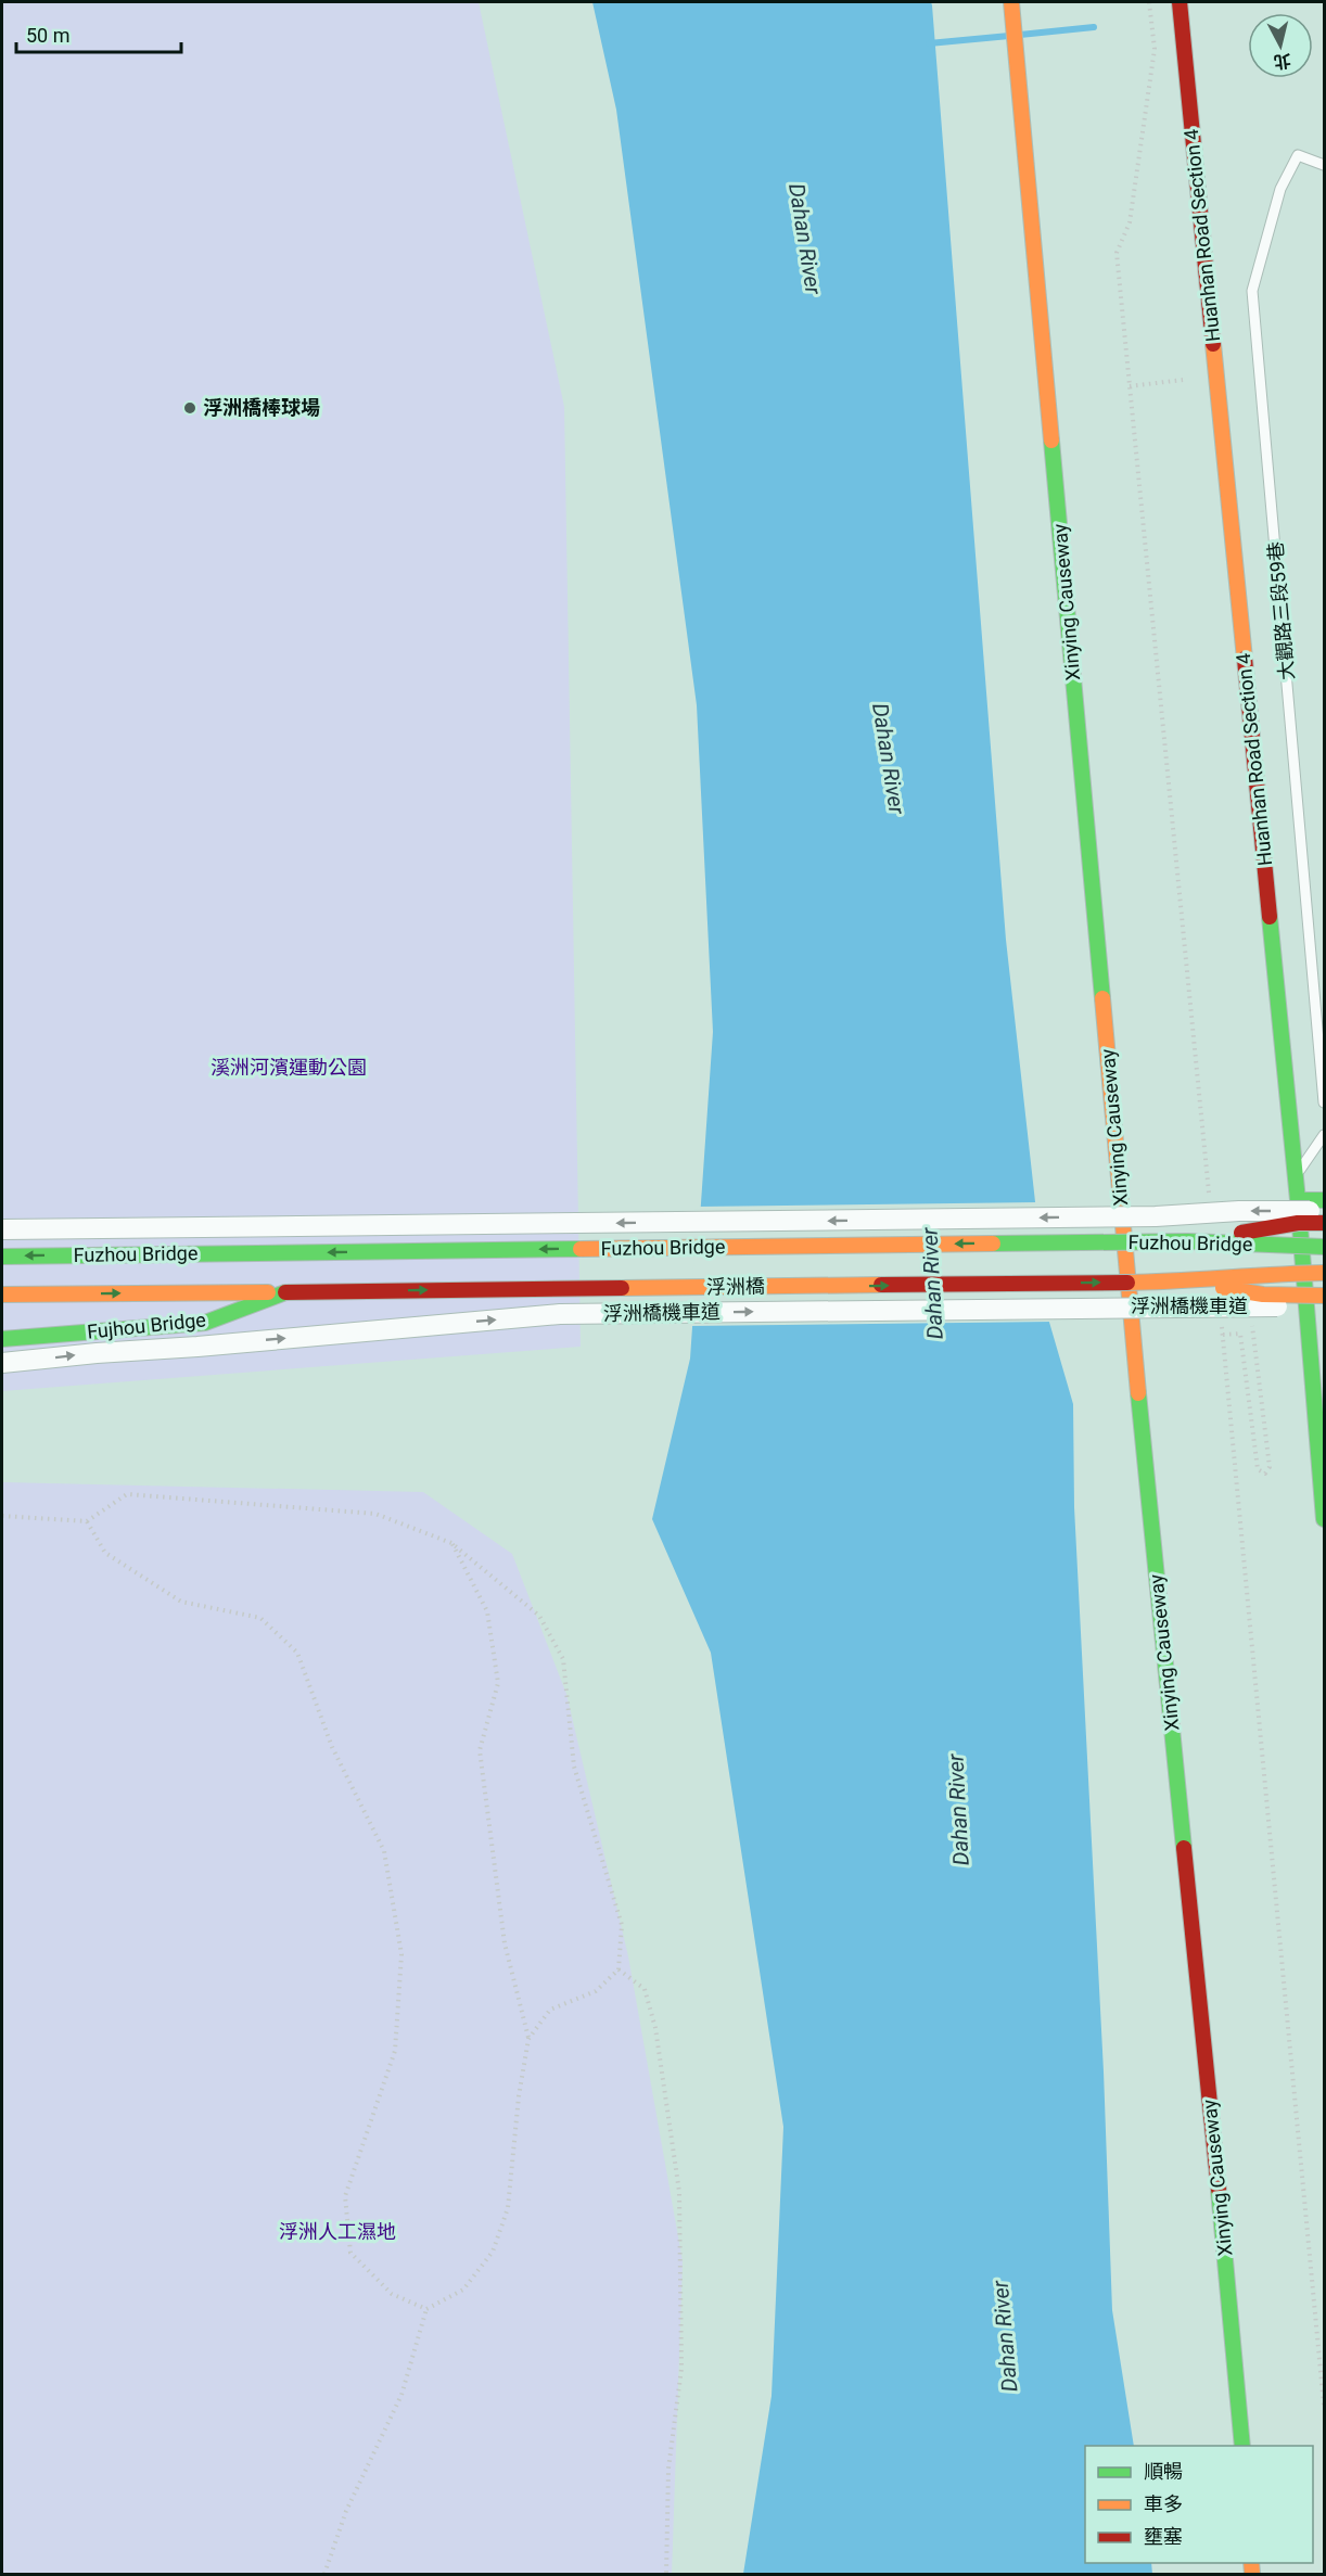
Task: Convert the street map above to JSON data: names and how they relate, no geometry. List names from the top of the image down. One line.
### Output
{"streets":{"street":["Huanhan Road Section 4","Xinying Causeway","Fuzhou Bridge","浮洲橋","浮洲橋機車道","Fujhou Bridge"],"lane":["大觀路三段59巷"]},"crossings":[["Fuzhou Bridge","浮洲橋"],["Fuzhou Bridge","Fujhou Bridge"],["浮洲橋","Fujhou Bridge"]],"water":["Dahan River"],"parks":["溪洲河濱運動公園","浮洲人工濕地"],"places":["浮洲橋棒球場"],"legend":["順暢","車多","壅塞"],"scale_bar":"50 m","north":"bottom"}
